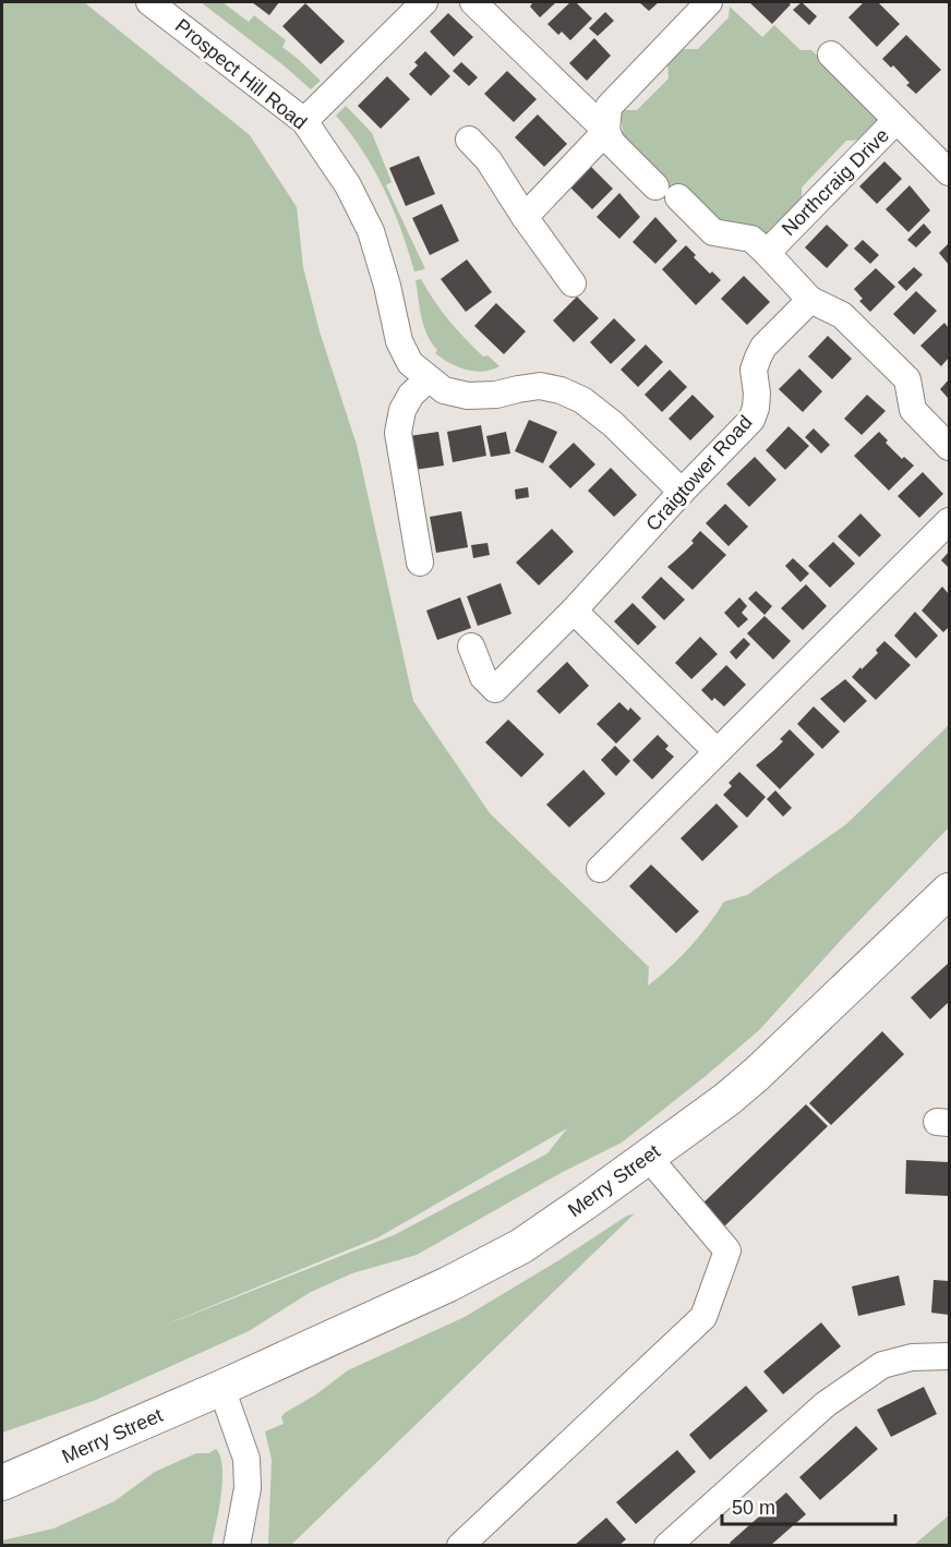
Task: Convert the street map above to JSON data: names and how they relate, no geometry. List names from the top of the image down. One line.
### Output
{"streets":{"main road":["Merry Street"],"street":["Prospect Hill Road","Northcraig Drive","Craigtower Road"]},"crossings":[["Prospect Hill Road","Craigtower Road"],["Northcraig Drive","Craigtower Road"]],"scale_bar":"50 m"}
